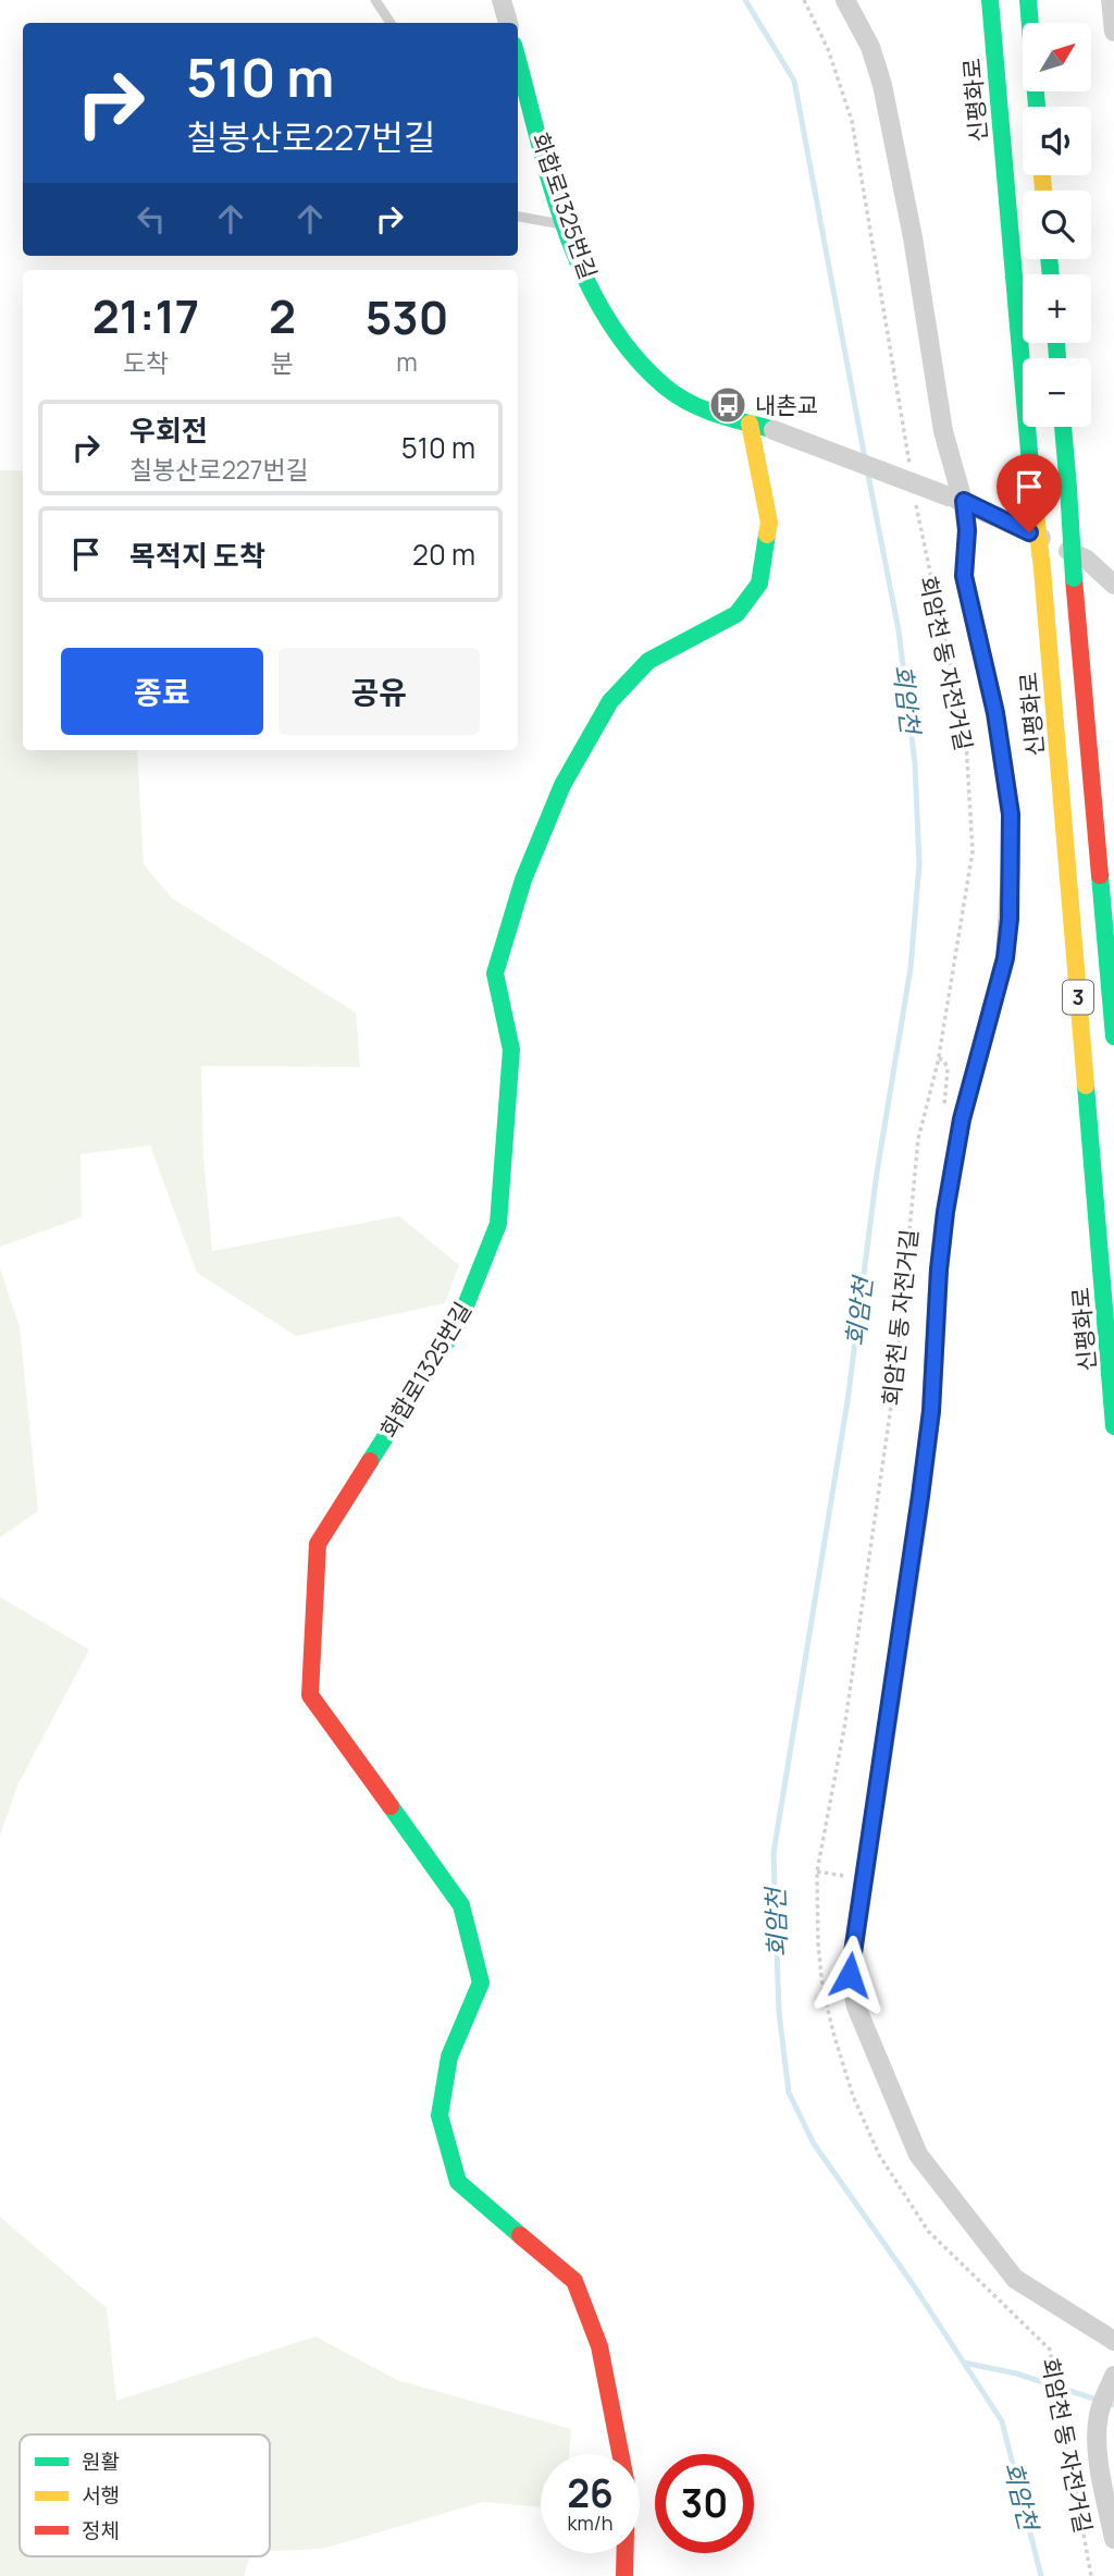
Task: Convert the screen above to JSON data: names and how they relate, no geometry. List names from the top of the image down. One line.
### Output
{"streets":{"main road":["신평화로","화합로1325번길","3"],"path":["회암천 동 자전거길"]},"water":["회암천"],"places":{"bus stop":["내촌교"]},"legend":["원활","서행","정체"],"north":"top right","page":{"map_buttons":["+","−"],"turn":["510 m","칠봉산로227번길"],"eta":["21:17","도착","2","분","530","m"],"list":[{"name":"우회전","note":"칠봉산로227번길","value":"510 m"},{"name":"목적지 도착","value":"20 m"}],"buttons":["종료","공유"],"speed":"26 km/h","limit":"30"}}
